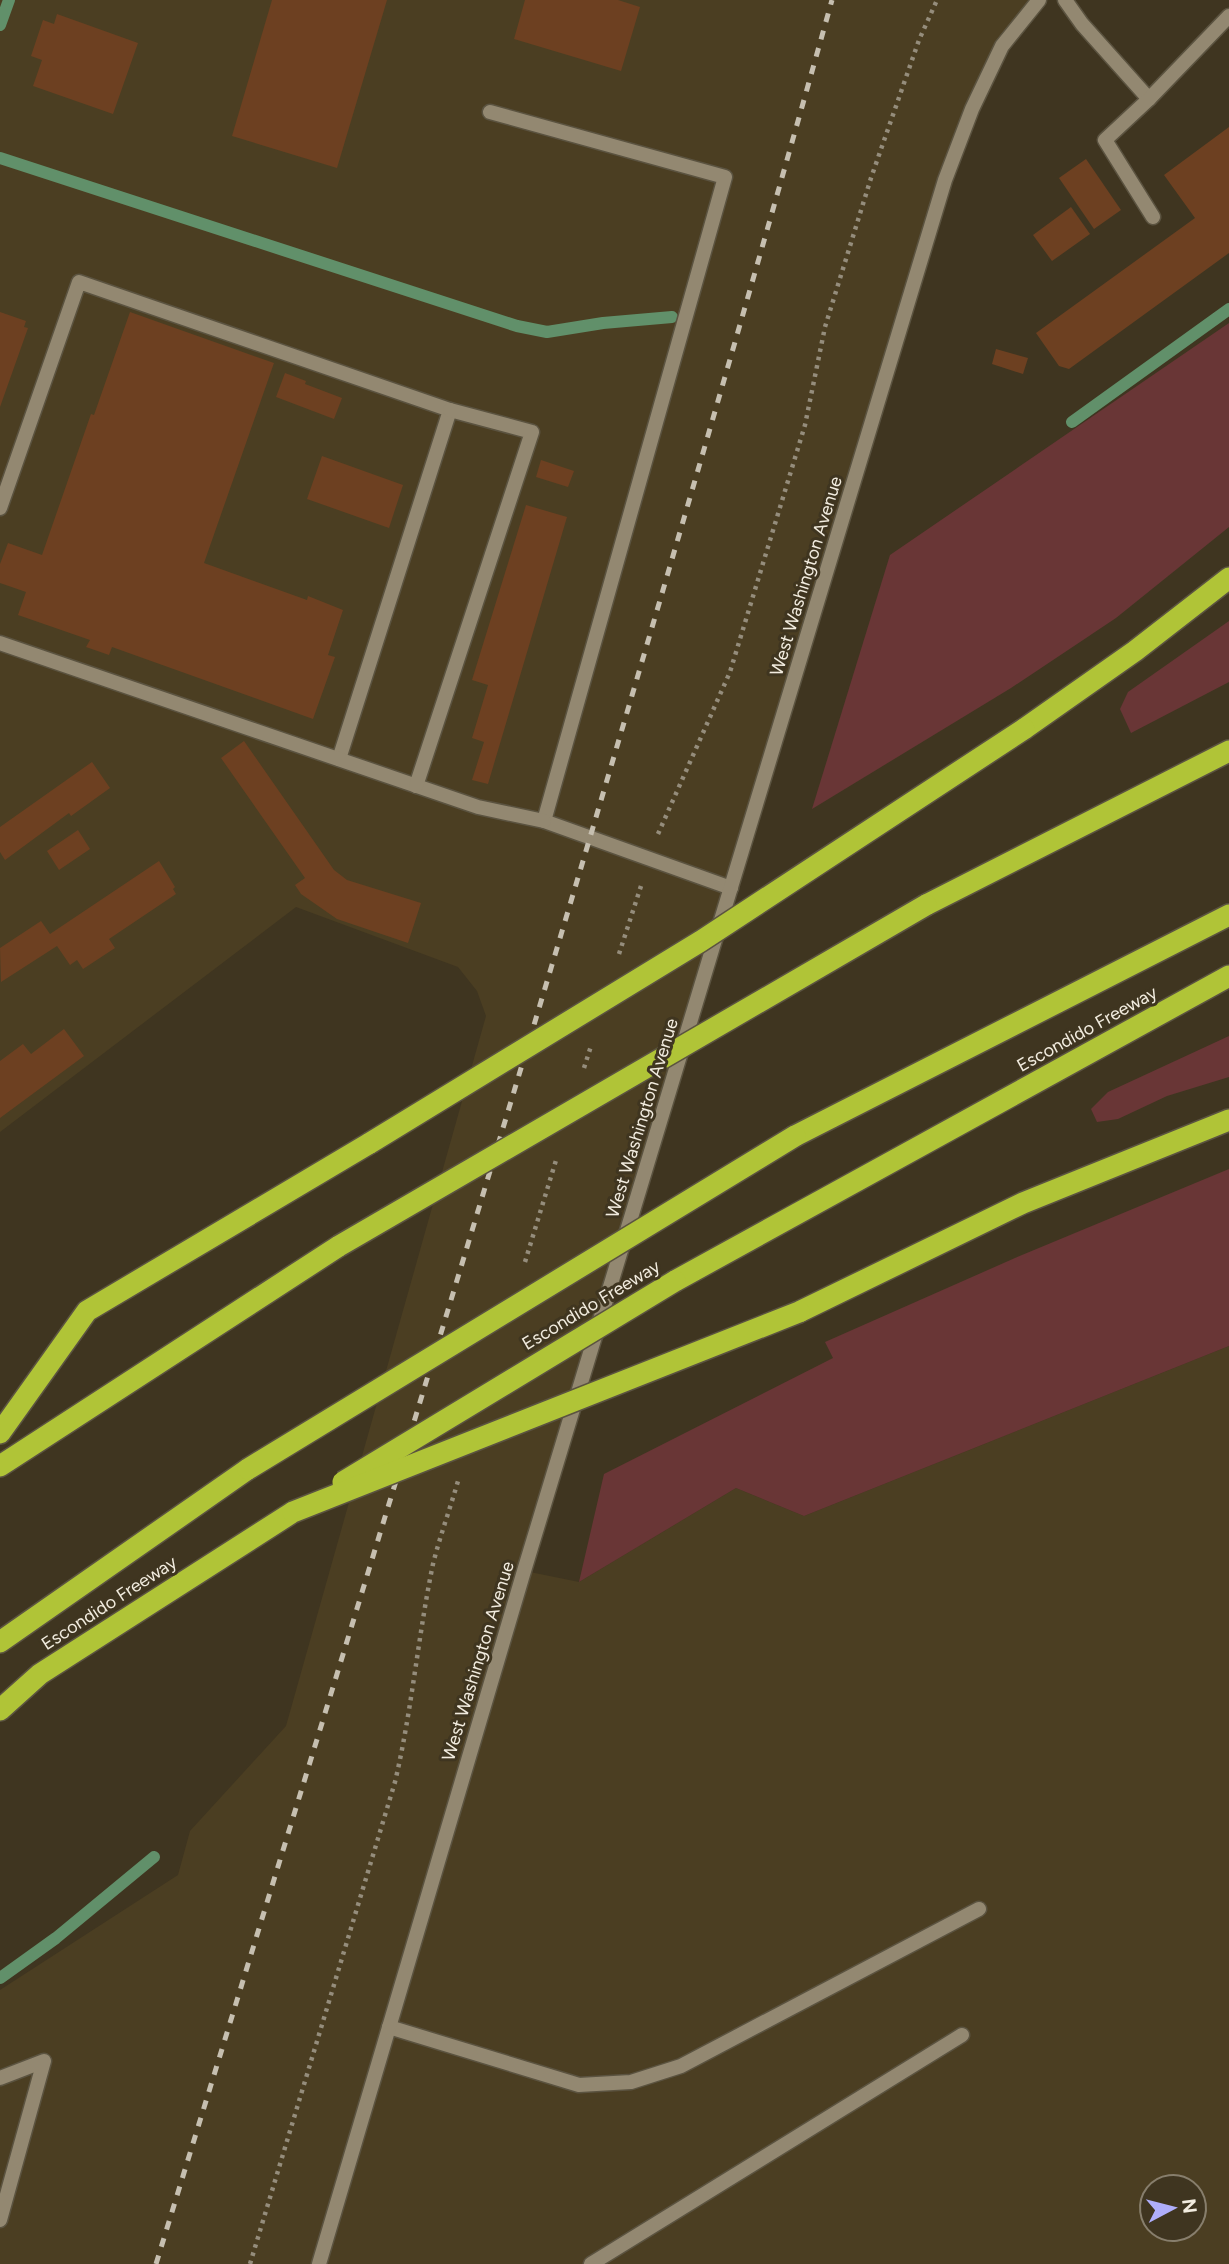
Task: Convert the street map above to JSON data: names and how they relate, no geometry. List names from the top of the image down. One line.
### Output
{"streets":{"highway":["Escondido Freeway"],"street":["West Washington Avenue"]},"north":"right"}
